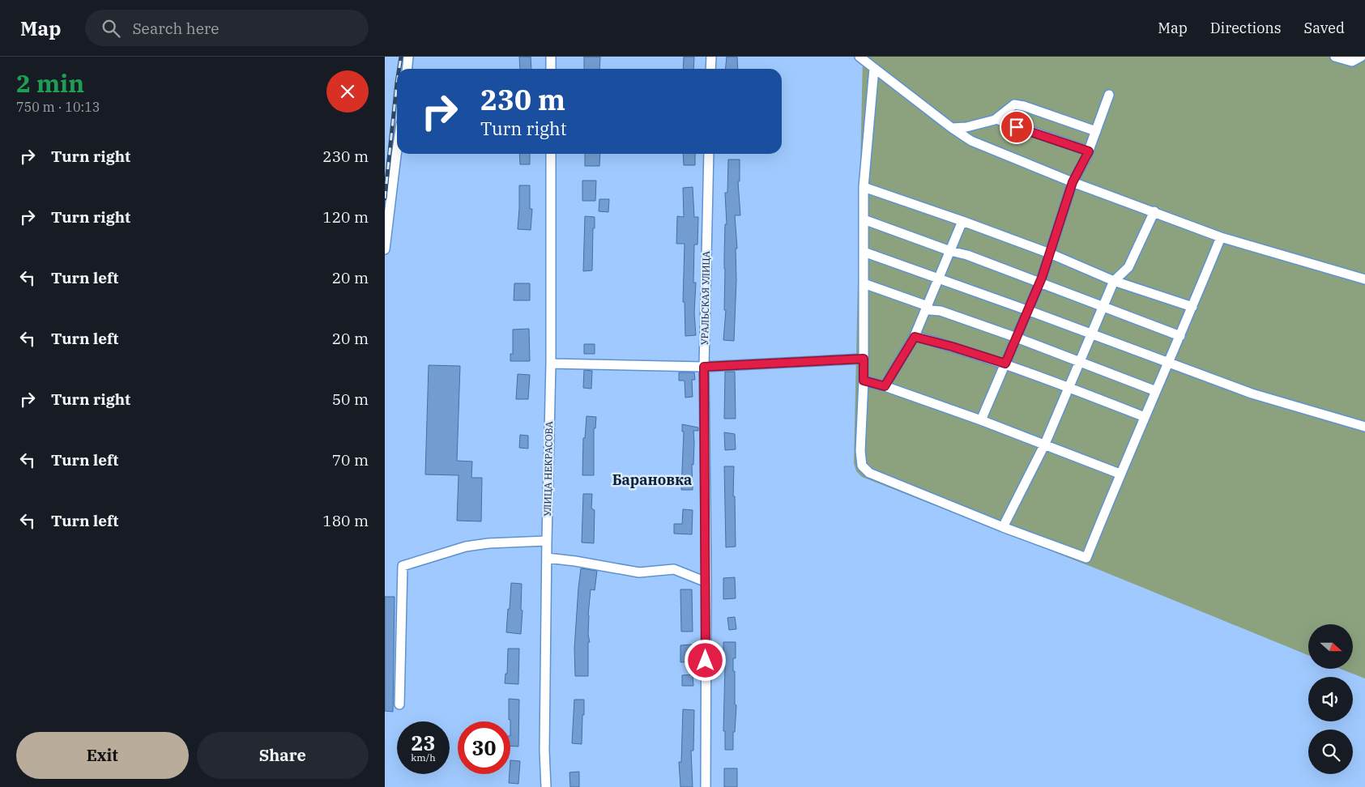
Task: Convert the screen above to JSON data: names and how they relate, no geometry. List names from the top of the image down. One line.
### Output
{"streets":{"street":["УРАЛЬСКАЯ УЛИЦА","УЛИЦА НЕКРАСОВА"]},"districts":["Барановка"],"north":"right","page":{"header":"Map","search":"Search here","nav":["Map","Directions","Saved"],"heading":["2 min","750 m · 10:13"],"turn":["230 m","Turn right"],"list":[{"name":"Turn right","value":"230 m"},{"name":"Turn right","value":"120 m"},{"name":"Turn left","value":"20 m"},{"name":"Turn left","value":"20 m"},{"name":"Turn right","value":"50 m"},{"name":"Turn left","value":"70 m"},{"name":"Turn left","value":"180 m"}],"speed":"23 km/h","limit":"30","buttons":["Exit","Share"]}}
